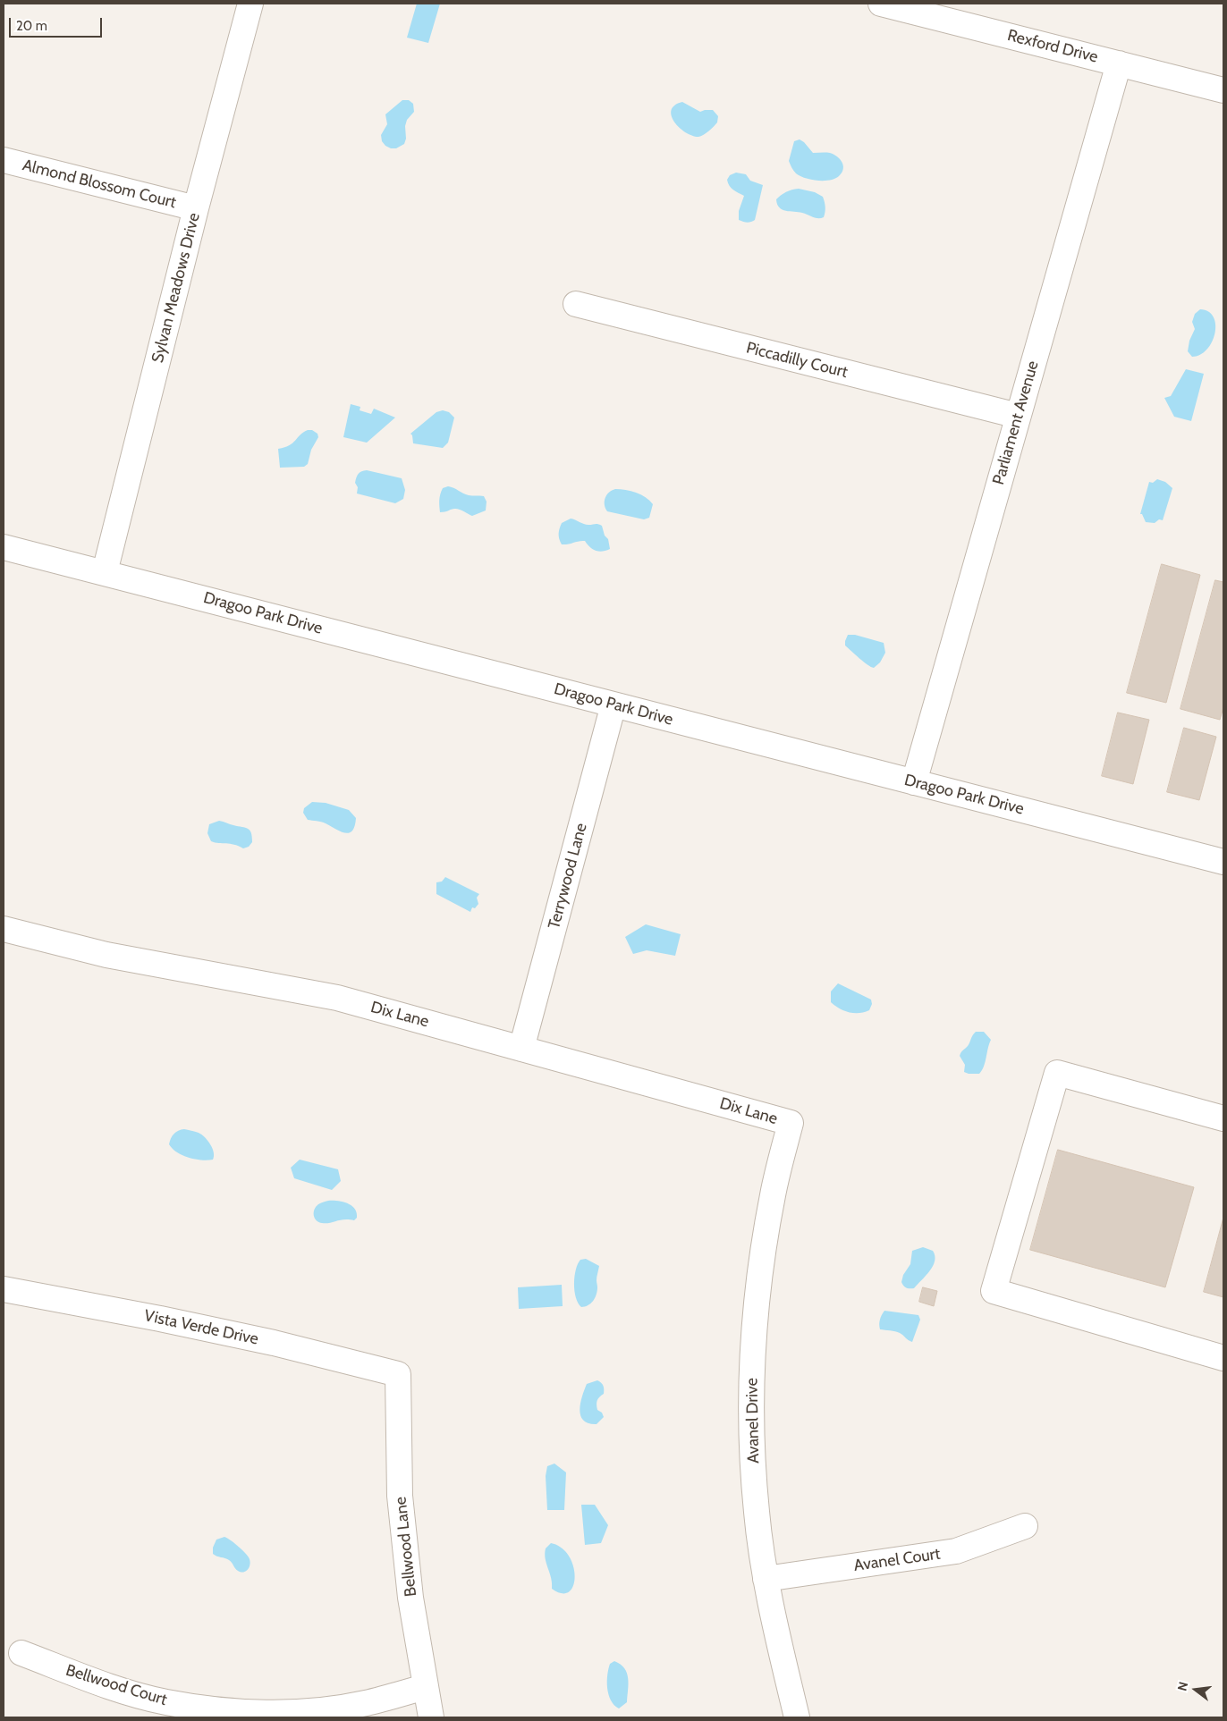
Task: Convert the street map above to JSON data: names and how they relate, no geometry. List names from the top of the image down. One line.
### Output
{"streets":{"street":["Rexford Drive","Almond Blossom Court","Sylvan Meadows Drive","Piccadilly Court","Parliament Avenue","Dragoo Park Drive","Terrywood Lane","Dix Lane","Vista Verde Drive","Avanel Drive","Bellwood Lane","Avanel Court","Bellwood Court"]},"crossings":[["Rexford Drive","Parliament Avenue"],["Almond Blossom Court","Sylvan Meadows Drive"],["Sylvan Meadows Drive","Dragoo Park Drive"],["Piccadilly Court","Parliament Avenue"],["Parliament Avenue","Dragoo Park Drive"],["Dragoo Park Drive","Terrywood Lane"],["Terrywood Lane","Dix Lane"],["Dix Lane","Avanel Drive"],["Vista Verde Drive","Bellwood Lane"],["Avanel Drive","Avanel Court"],["Bellwood Lane","Bellwood Court"]],"scale_bar":"20 m","north":"left"}
